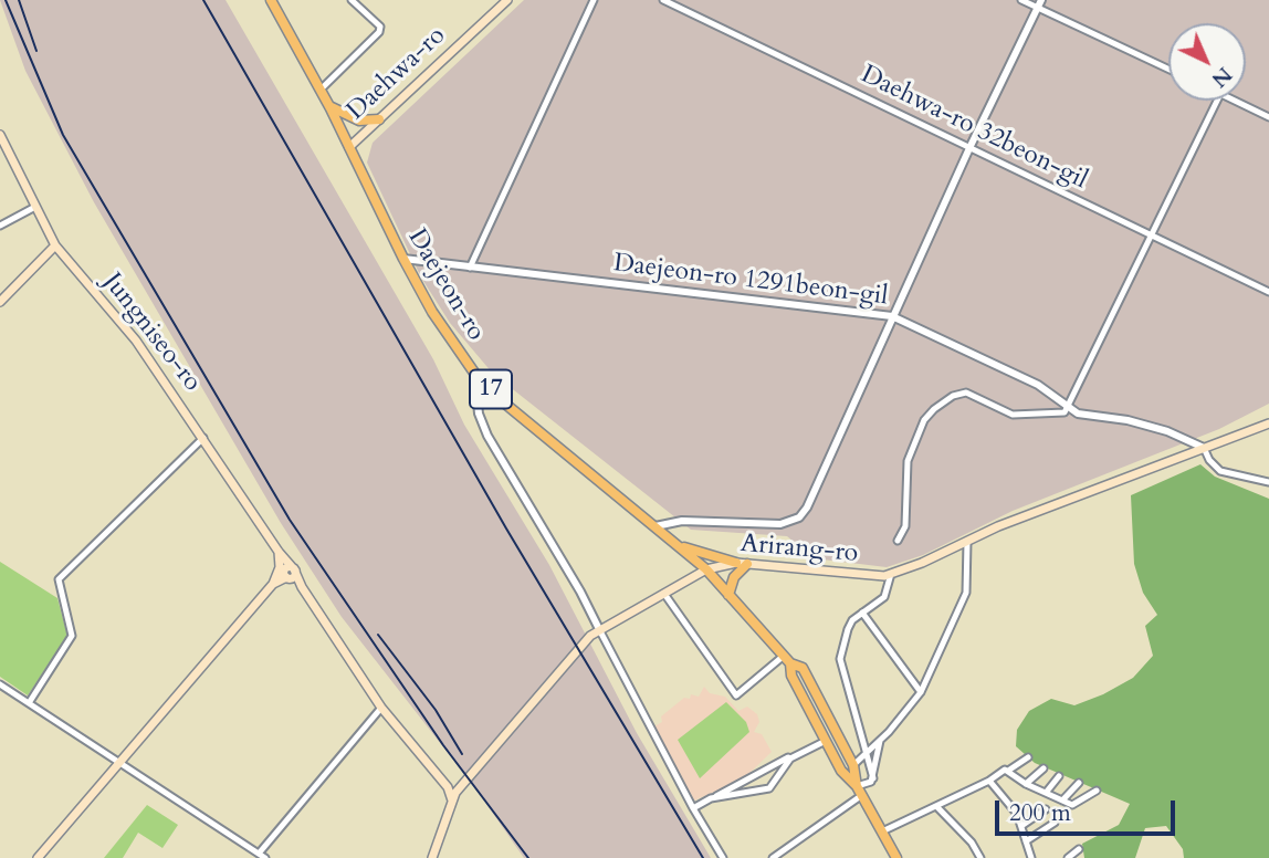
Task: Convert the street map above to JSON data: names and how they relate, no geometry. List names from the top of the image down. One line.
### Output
{"streets":{"main road":["Daehwa-ro","Daejeon-ro","Jungniseo-ro","17","Arirang-ro"],"street":["Daehwa-ro 32beon-gil","Daejeon-ro 1291beon-gil"]},"crossings":[["Daehwa-ro","Daejeon-ro"],["Daejeon-ro 1291beon-gil","Daejeon-ro"],["Daejeon-ro 1291beon-gil","Arirang-ro"],["Daejeon-ro","Arirang-ro"]],"scale_bar":"200 m","north":"bottom right"}
